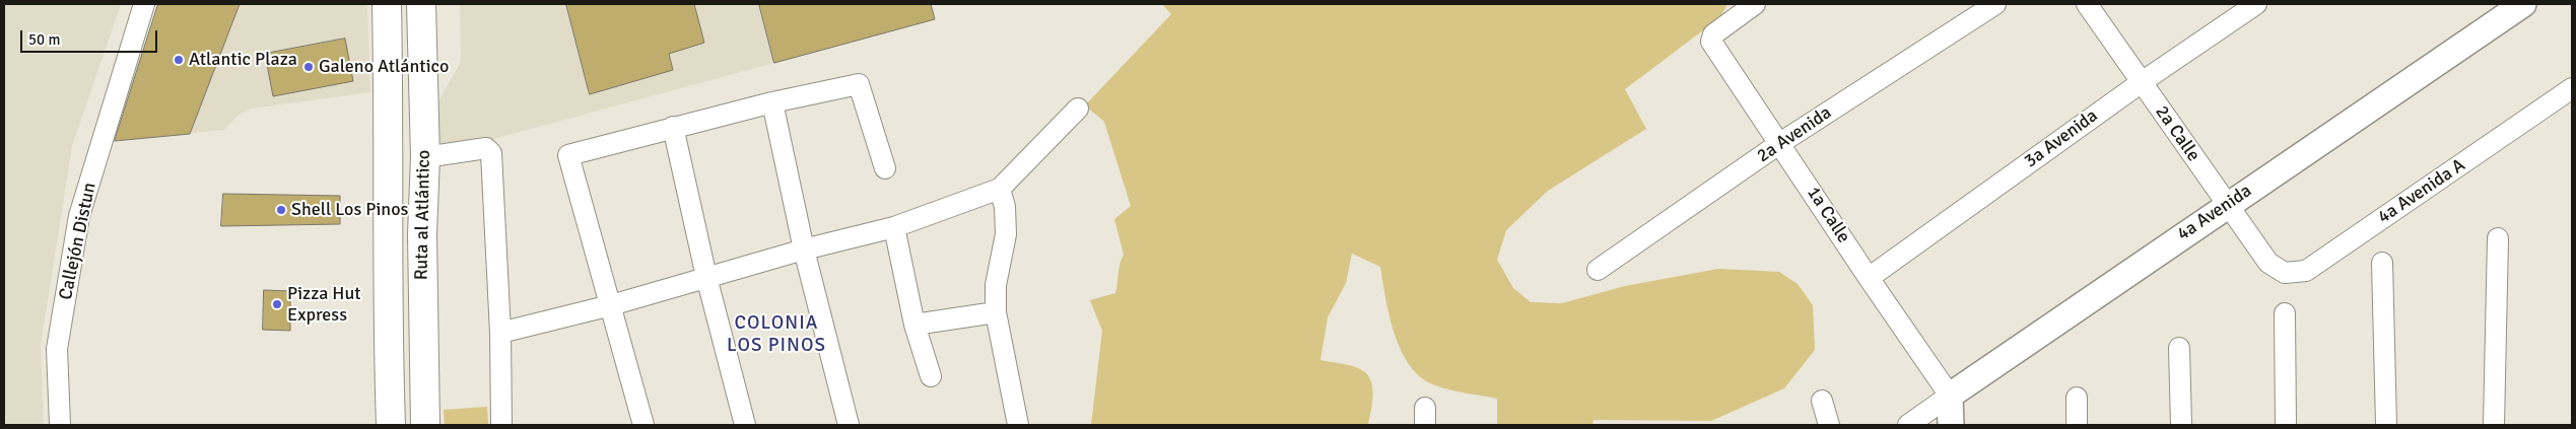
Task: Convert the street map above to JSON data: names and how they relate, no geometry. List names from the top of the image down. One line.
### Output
{"streets":{"highway":["Ruta al Atlántico"],"street":["2a Calle","2a Avenida","3a Avenida","4a Avenida A","4a Avenida","1a Calle","Callejón Distun"]},"crossings":[["2a Calle","3a Avenida"],["2a Calle","4a Avenida A"],["2a Calle","4a Avenida"],["2a Avenida","1a Calle"],["3a Avenida","1a Calle"],["4a Avenida","1a Calle"]],"districts":["COLONIA LOS PINOS"],"places":["Atlantic Plaza","Galeno Atlántico","Shell Los Pinos","Pizza Hut Express"],"scale_bar":"50 m"}
